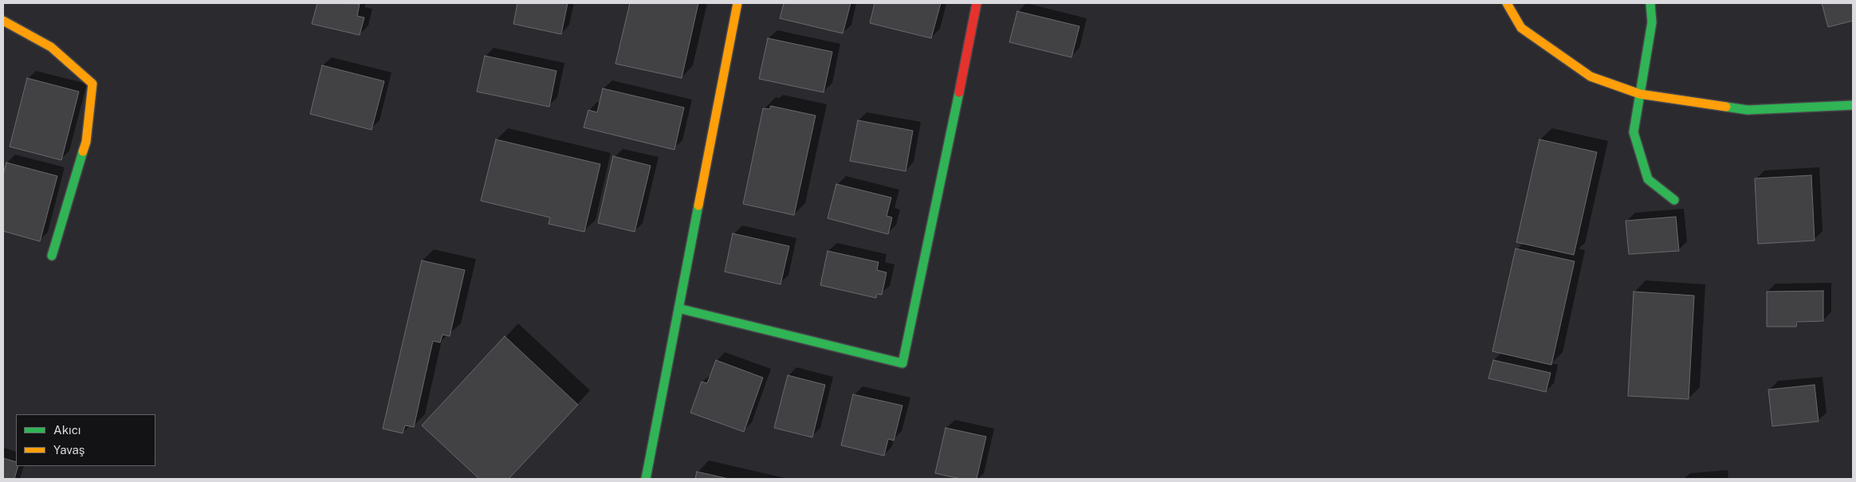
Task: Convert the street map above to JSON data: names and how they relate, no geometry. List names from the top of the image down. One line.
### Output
{"legend":["Akıcı","Yavaş"]}
